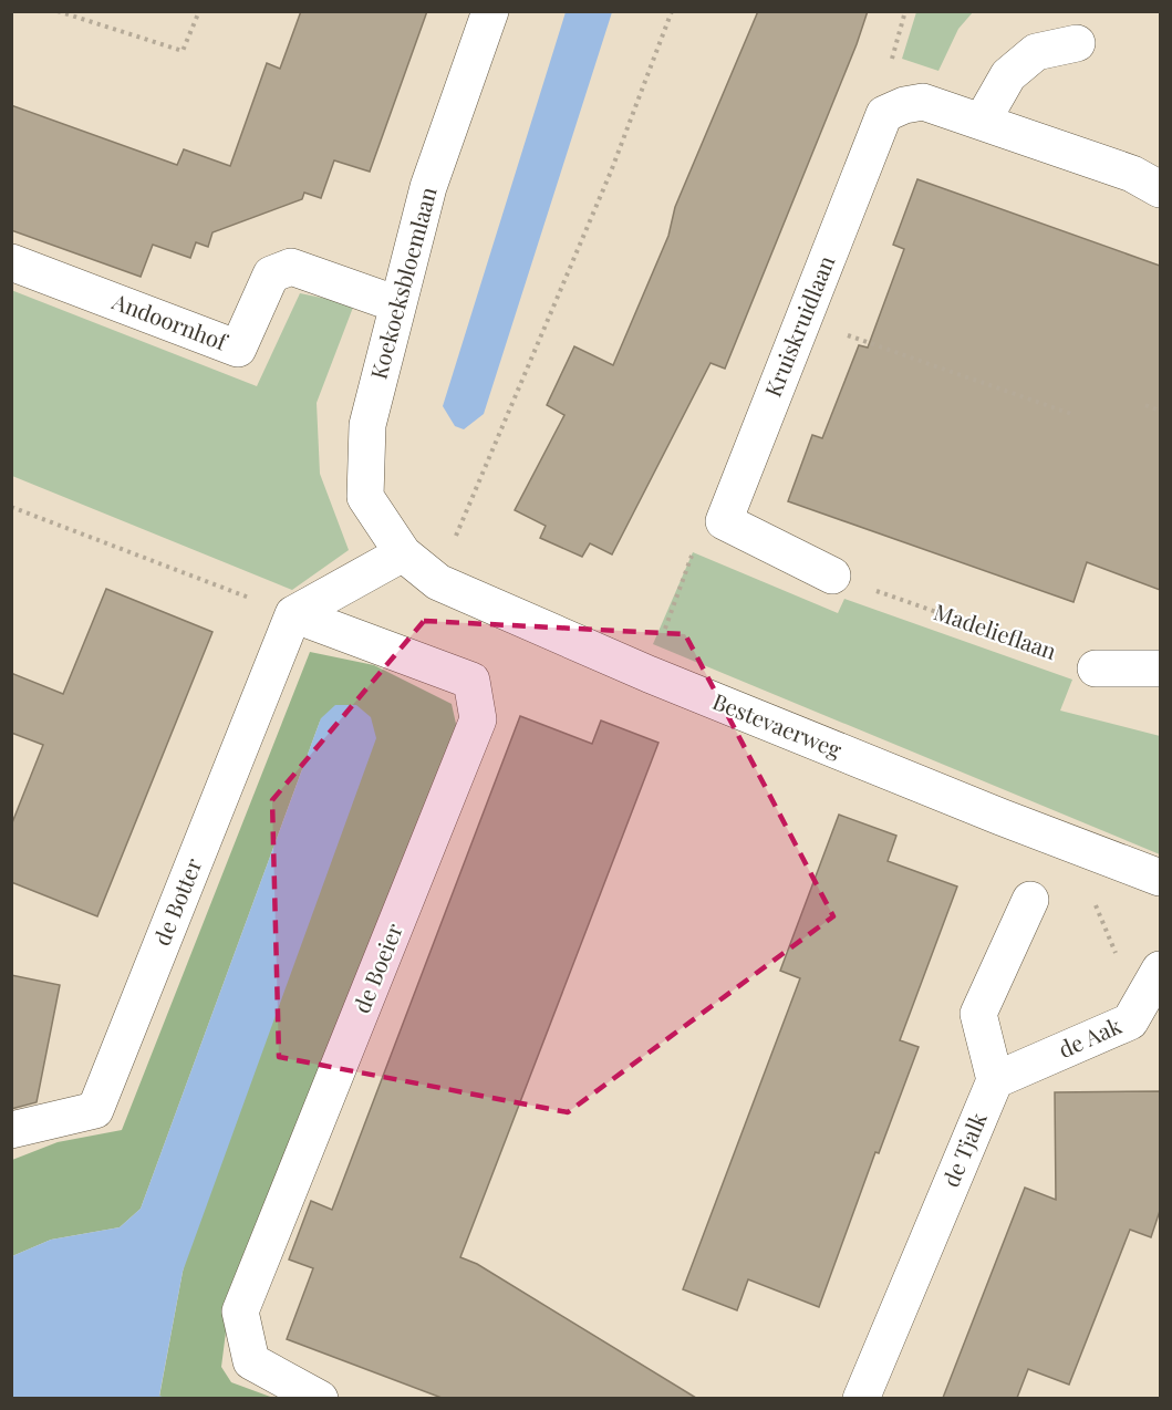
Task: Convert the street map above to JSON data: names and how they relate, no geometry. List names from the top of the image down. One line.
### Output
{"streets":{"street":["Koekoeksbloemlaan","Andoornhof","Kruiskruidlaan","Bestevaerweg","de Botter","de Boeier","de Aak","de Tjalk"],"path":["Madelieflaan"]},"crossings":[["Koekoeksbloemlaan","Andoornhof"],["Koekoeksbloemlaan","Bestevaerweg"],["de Botter","de Boeier"],["de Aak","de Tjalk"]]}
